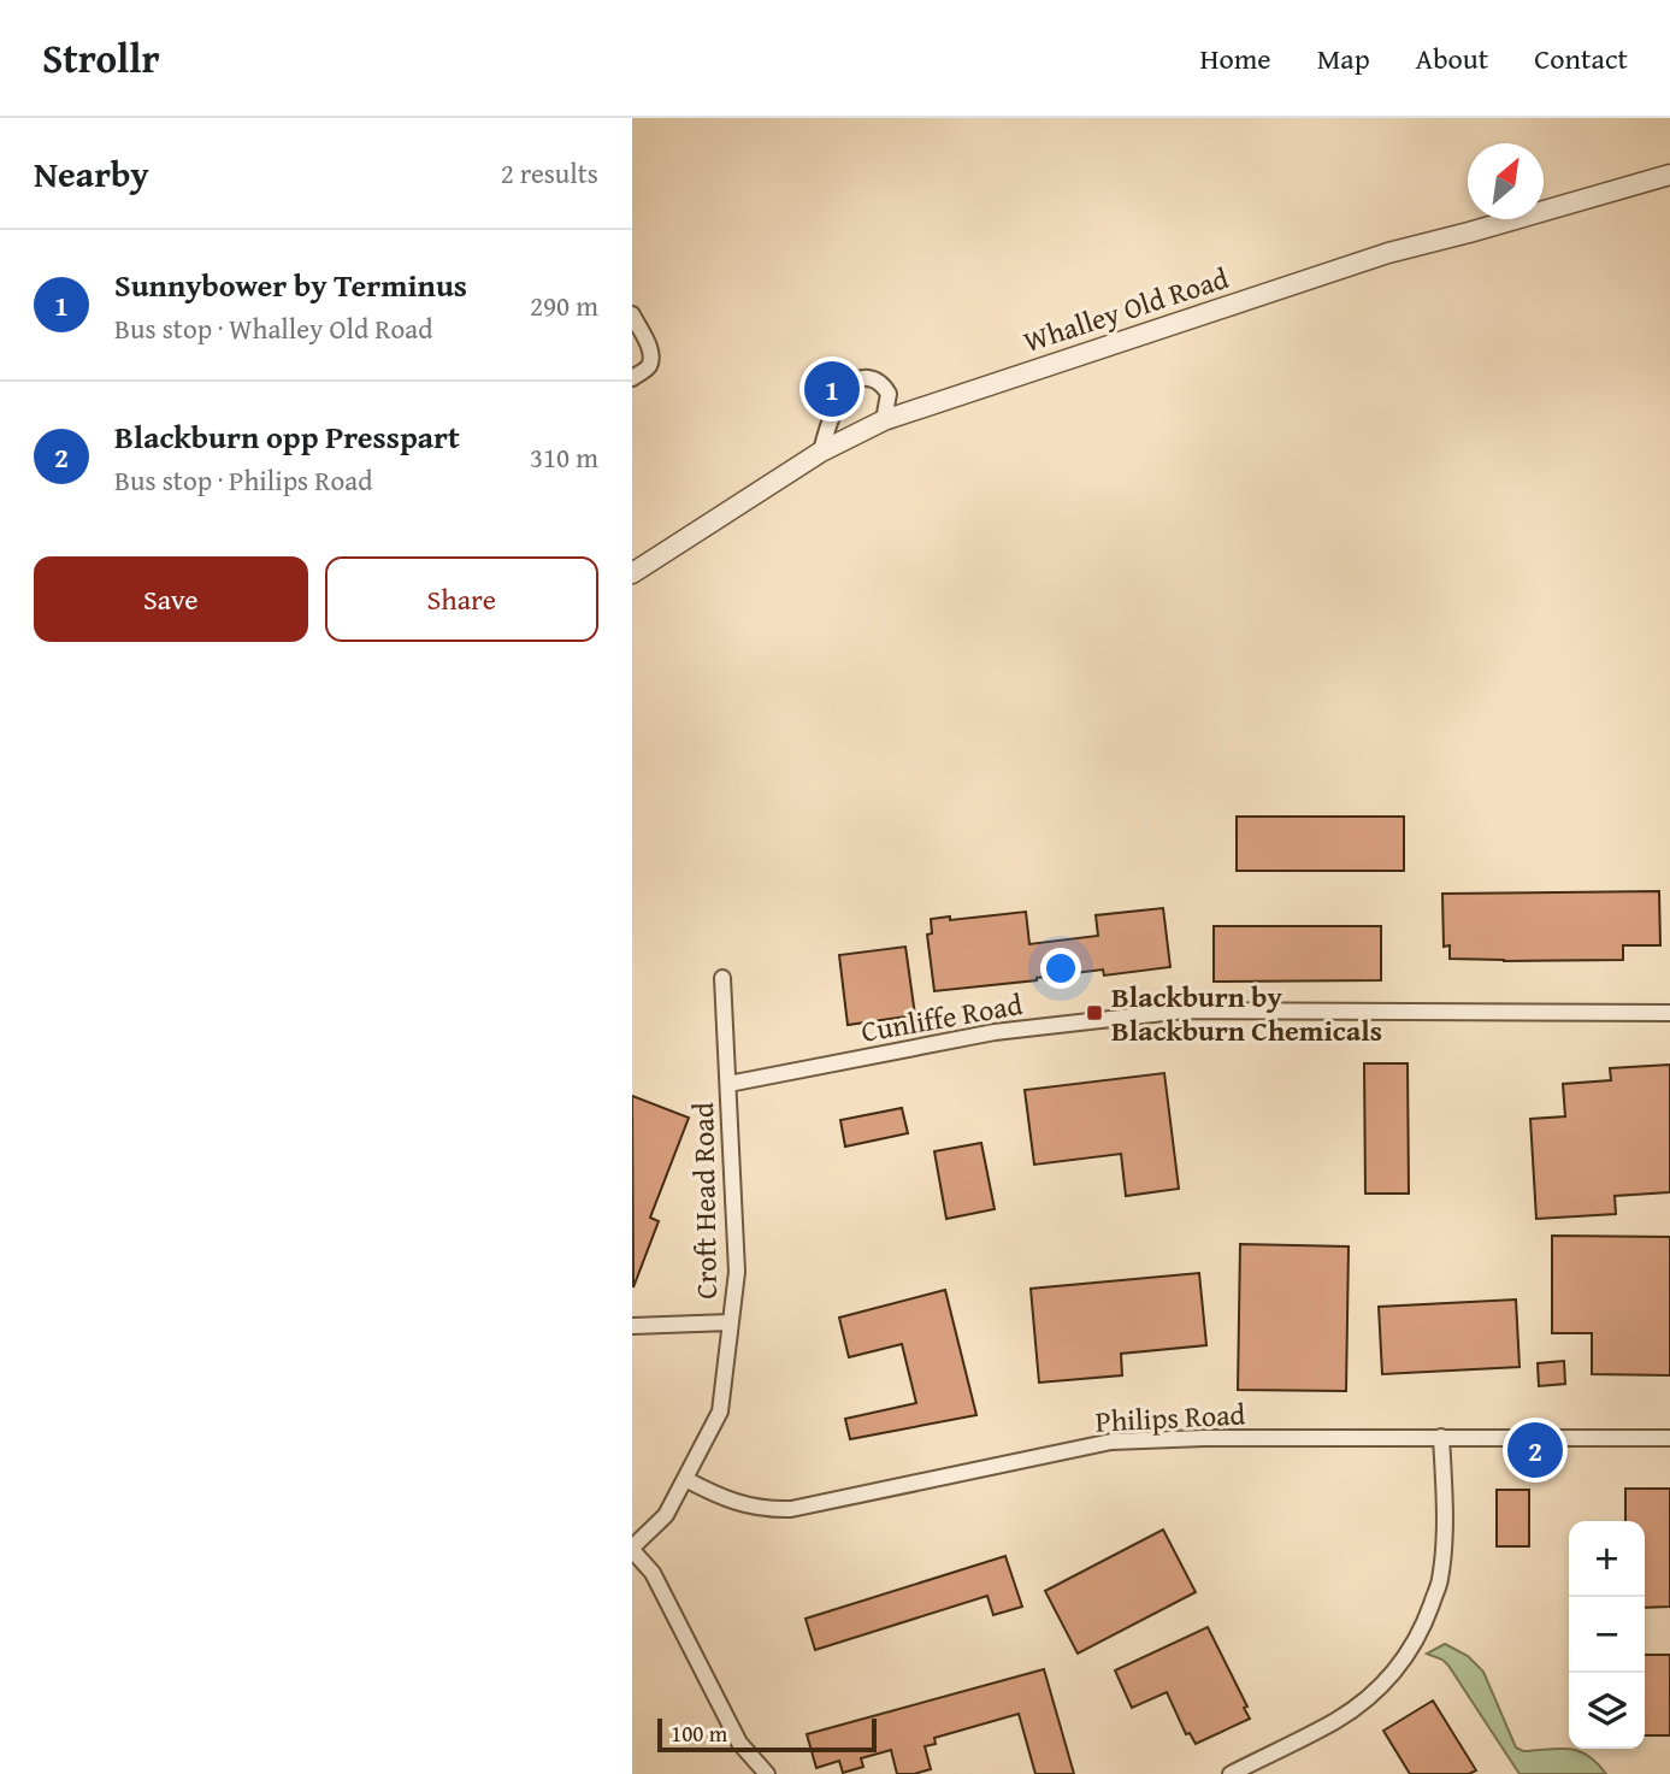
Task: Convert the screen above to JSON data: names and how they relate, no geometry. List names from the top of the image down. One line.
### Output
{"streets":{"street":["Whalley Old Road","Cunliffe Road","Croft Head Road","Philips Road"]},"crossings":[["Cunliffe Road","Croft Head Road"],["Croft Head Road","Philips Road"]],"places":{"transit":["Blackburn by Blackburn Chemicals"]},"scale_bar":"100 m","north":"top right","page":{"header":"Strollr","nav":["Home","Map","About","Contact"],"heading":["Nearby","2 results"],"list":[{"mark":"1","name":"Sunnybower by Terminus","note":"Bus stop · Whalley Old Road","value":"290 m"},{"mark":"2","name":"Blackburn opp Presspart","note":"Bus stop · Philips Road","value":"310 m"}],"pins":["1","2"],"buttons":["Save","Share"],"map_buttons":["+","−"],"scale":"100 m"}}
